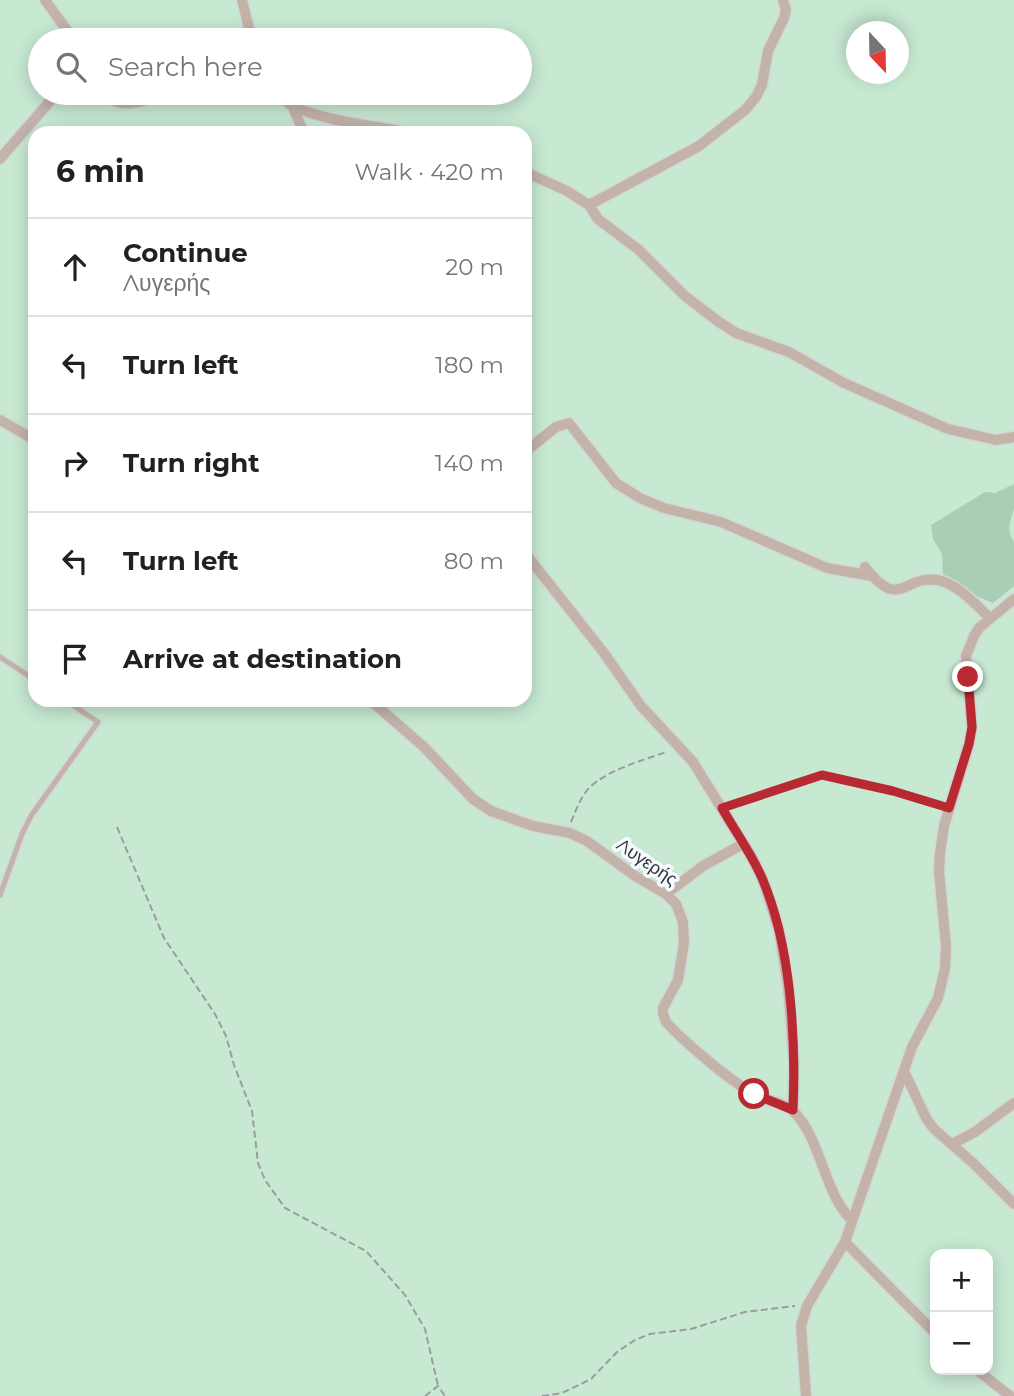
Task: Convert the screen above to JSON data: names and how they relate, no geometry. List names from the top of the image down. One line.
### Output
{"streets":{"street":["Λυγερής"]},"north":"bottom","page":{"search":"Search here","heading":["6 min","Walk · 420 m"],"list":[["Continue","Λυγερής","20 m"],["Turn left","180 m"],["Turn right","140 m"],["Turn left","80 m"],"Arrive at destination"],"map_buttons":["+","−"]}}
